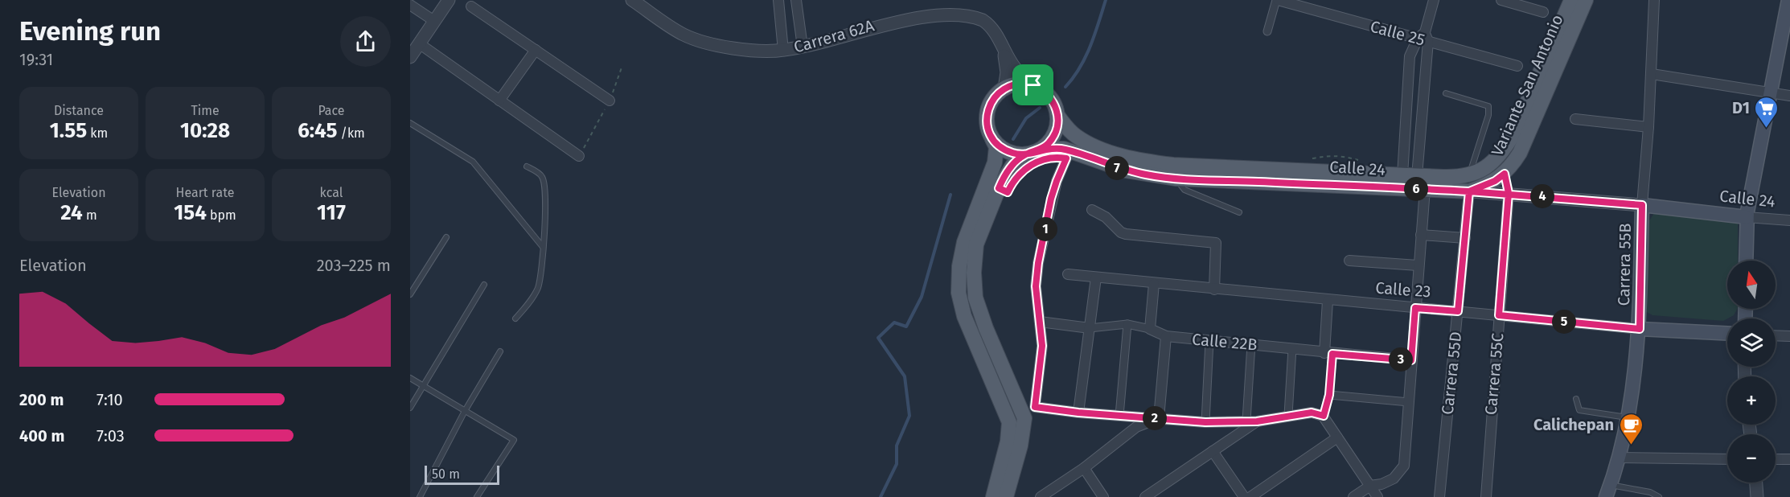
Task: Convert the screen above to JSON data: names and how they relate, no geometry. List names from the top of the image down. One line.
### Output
{"streets":{"main road":["Variante San Antonio","Calle 24","Carrera 55B","Calle 23"],"street":["Calle 25","Carrera 62A","Calle 22B","Carrera 55D","Carrera 55C"]},"crossings":[["Variante San Antonio","Calle 24"],["Variante San Antonio","Carrera 55D"],["Calle 24","Carrera 55B"],["Calle 24","Carrera 55D"],["Calle 24","Carrera 55C"],["Carrera 55B","Calle 23"],["Calle 23","Carrera 55D"],["Calle 23","Carrera 55C"]],"places":{"supermarket":["D1"],"cafe":["Calichepan"]},"scale_bar":"50 m","north":"top","page":{"heading":["Evening run","19:31"],"stats":[["Distance","1.55 km"],["Time","10:28"],["Pace","6:45 /km"],["Elevation","24 m"],["Heart rate","154 bpm"],["kcal","117"]],"pins":["7","6","4","1","5","3","2"],"chart":["Elevation","203–225 m"],"map_buttons":["+","−"],"list":[{"name":"200 m","note":"7:10"},{"name":"400 m","note":"7:03"}],"scale":"50 m"}}
